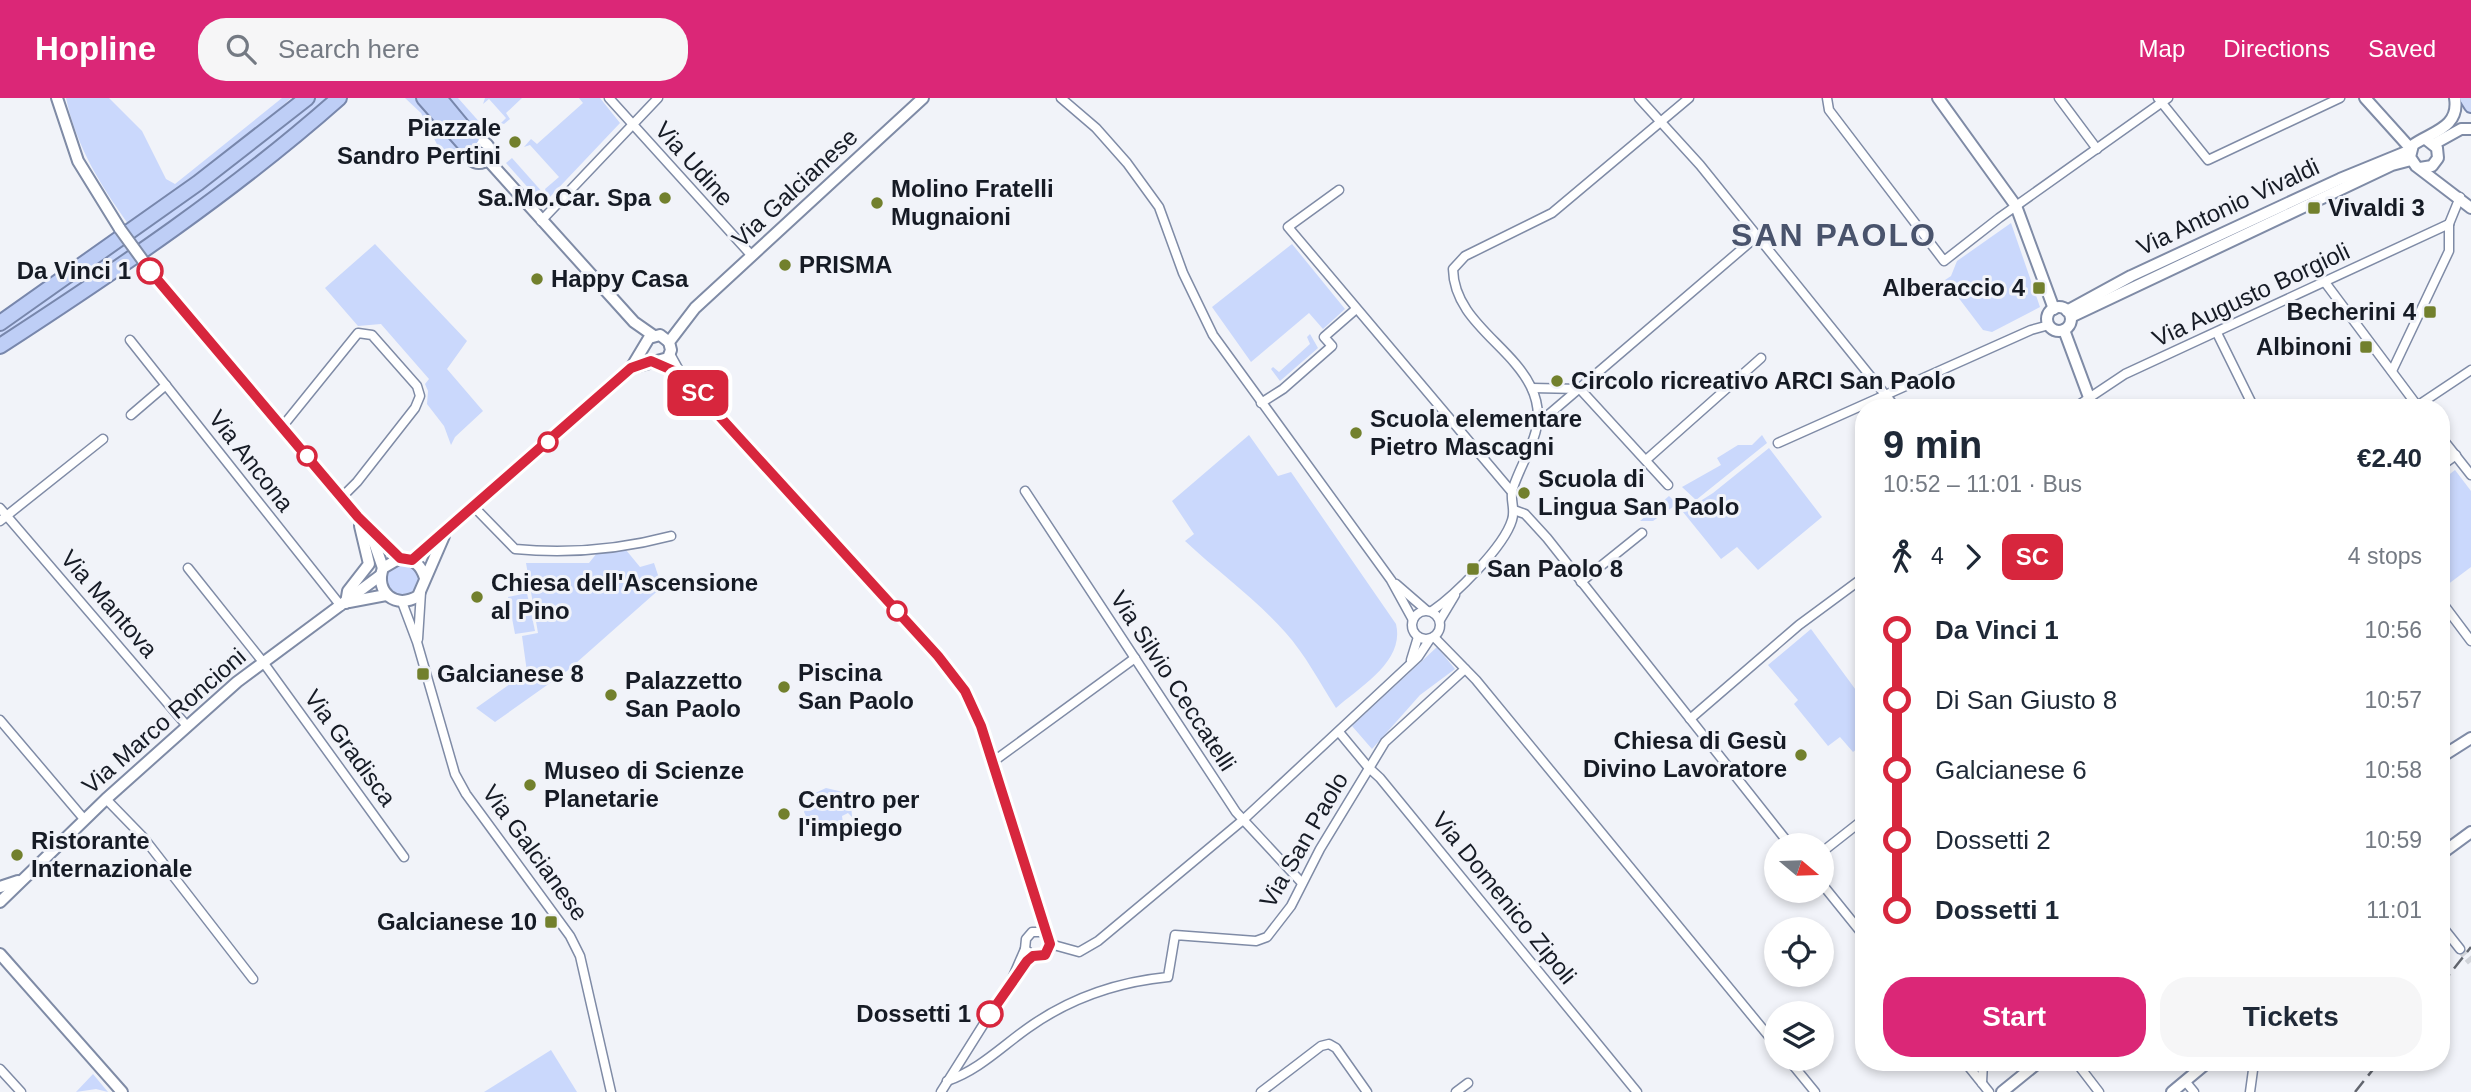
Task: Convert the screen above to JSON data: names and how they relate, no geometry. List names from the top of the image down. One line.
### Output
{"streets":{"street":["Via Udine","Via Galcianese","Via Antonio Vivaldi","Via Augusto Borgioli","Via Ancona","Via Mantova","Via Silvio Ceccatelli","Via Marco Roncioni","Via Gradisca","Via San Paolo","Via Domenico Zipoli"]},"crossings":[["Via Udine","Via Galcianese"],["Via Galcianese","Via Marco Roncioni"],["Via Ancona","Via Marco Roncioni"],["Via Mantova","Via Marco Roncioni"],["Via Silvio Ceccatelli","Via San Paolo"],["Via Marco Roncioni","Via Gradisca"],["Via San Paolo","Via Domenico Zipoli"]],"districts":["SAN PAOLO"],"places":{"other":["Piazzale Sandro Pertini","Sa.Mo.Car. Spa","Molino Fratelli Mugnaioni","PRISMA","Da Vinci 1","Happy Casa","Circolo ricreativo ARCI San Paolo","Scuola elementare Pietro Mascagni","Scuola di Lingua San Paolo","Chiesa dell'Ascensione al Pino","Piscina San Paolo","Palazzetto San Paolo","Chiesa di Gesù Divino Lavoratore","Museo di Scienze Planetarie","Centro per l'impiego","Ristorante Internazionale","Dossetti 1"],"transit":["Vivaldi 3","Alberaccio 4","Becherini 4","Albinoni","San Paolo 8","Galcianese 8","Galcianese 10"]},"lines":["bus line SC"],"north":"right","page":{"header":"Hopline","search":"Search here","nav":["Map","Directions","Saved"],"on_map":"SC","heading":["9 min","10:52 – 11:01 · Bus","€2.40"],"legs":["4","SC","4 stops"],"list":[{"name":"Da Vinci 1","value":"10:56"},{"name":"Di San Giusto 8","value":"10:57"},{"name":"Galcianese 6","value":"10:58"},{"name":"Dossetti 2","value":"10:59"},{"name":"Dossetti 1","value":"11:01"}],"buttons":["Start","Tickets"]}}
